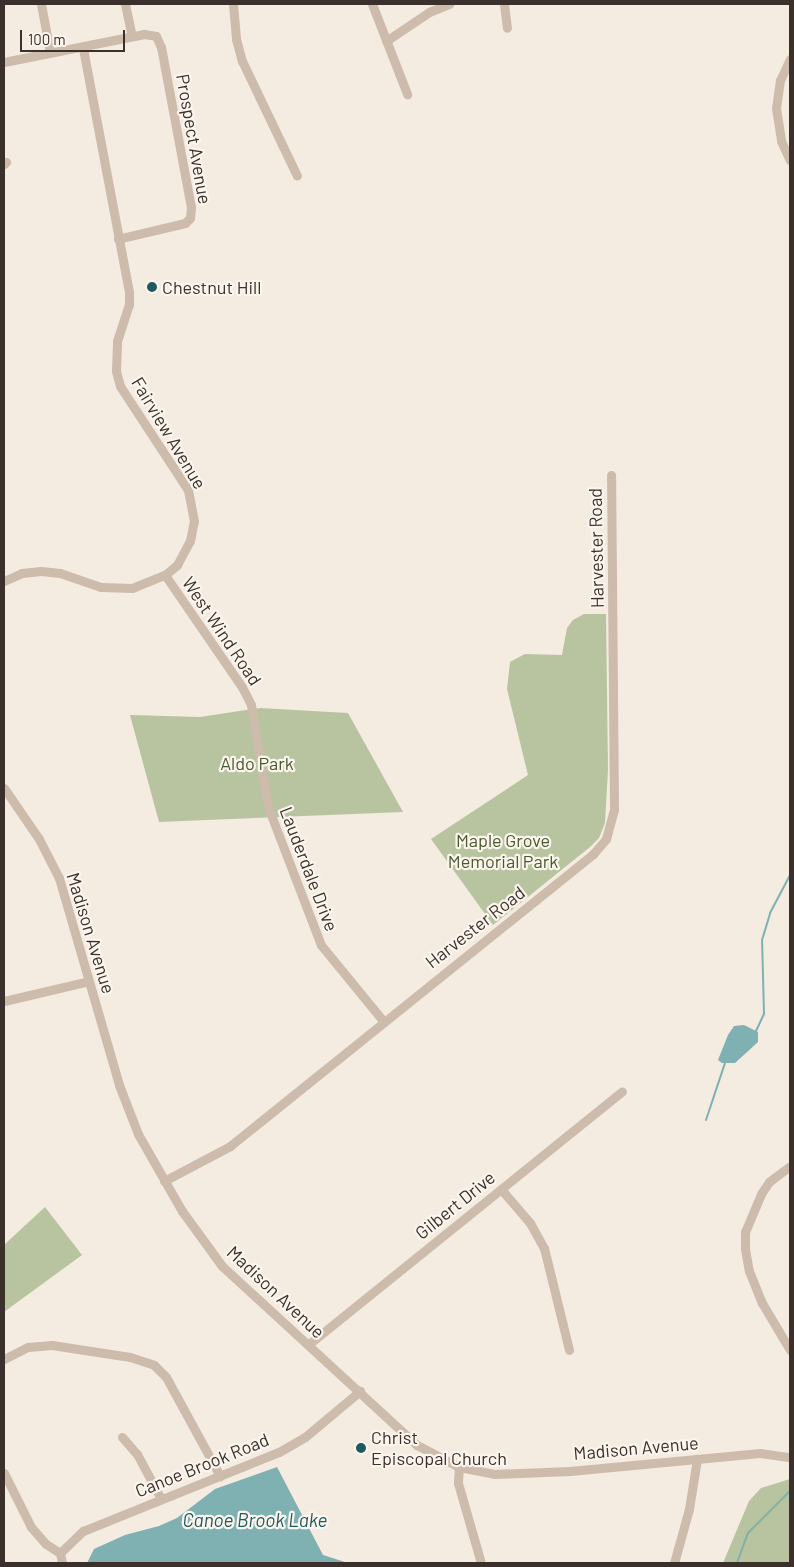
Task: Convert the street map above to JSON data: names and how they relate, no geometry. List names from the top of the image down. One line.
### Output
{"streets":{"street":["Prospect Avenue","Fairview Avenue","Harvester Road","West Wind Road","Lauderdale Drive","Madison Avenue","Gilbert Drive","Canoe Brook Road"]},"crossings":[["Prospect Avenue","Fairview Avenue"],["Fairview Avenue","West Wind Road"],["Harvester Road","Lauderdale Drive"],["Harvester Road","Madison Avenue"],["West Wind Road","Lauderdale Drive"],["Madison Avenue","Gilbert Drive"],["Madison Avenue","Canoe Brook Road"]],"water":["Canoe Brook Lake"],"parks":["Aldo Park","Maple Grove Memorial Park"],"places":["Chestnut Hill","Christ Episcopal Church"],"scale_bar":"100 m"}
